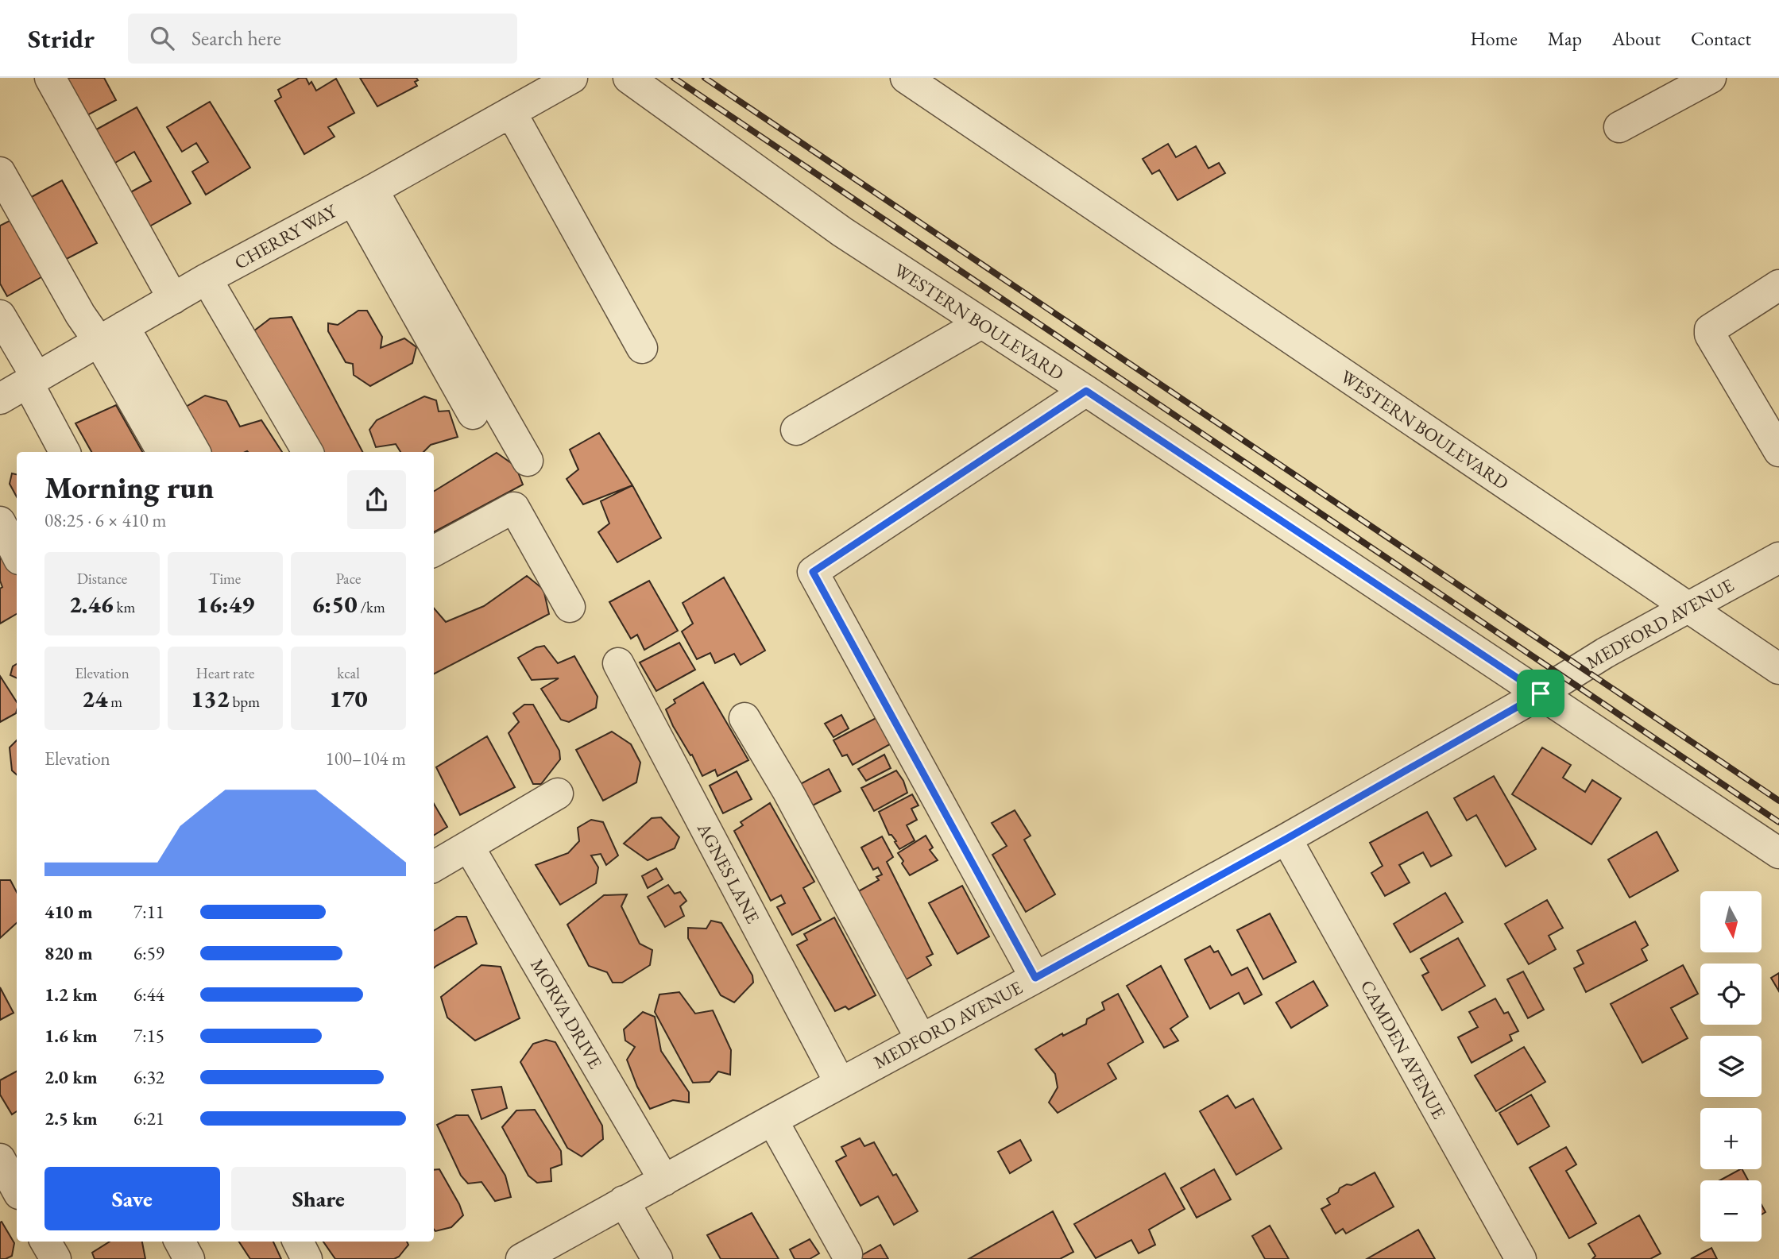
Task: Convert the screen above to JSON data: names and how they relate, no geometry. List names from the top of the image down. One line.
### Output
{"streets":{"street":["CHERRY WAY","WESTERN BOULEVARD","MEDFORD AVENUE","AGNES LANE","MORVA DRIVE","CAMDEN AVENUE"]},"crossings":[["WESTERN BOULEVARD","MEDFORD AVENUE"],["MEDFORD AVENUE","AGNES LANE"],["MEDFORD AVENUE","MORVA DRIVE"],["MEDFORD AVENUE","CAMDEN AVENUE"]],"north":"bottom","page":{"header":"Stridr","search":"Search here","nav":["Home","Map","About","Contact"],"heading":["Morning run","08:25 · 6 × 410 m"],"stats":[["Distance","2.46 km"],["Time","16:49"],["Pace","6:50 /km"],["Elevation","24 m"],["Heart rate","132 bpm"],["kcal","170"]],"chart":["Elevation","100–104 m"],"map_buttons":["+","−"],"list":[{"name":"410 m","note":"7:11"},{"name":"820 m","note":"6:59"},{"name":"1.2 km","note":"6:44"},{"name":"1.6 km","note":"7:15"},{"name":"2.0 km","note":"6:32"},{"name":"2.5 km","note":"6:21"}],"buttons":["Save","Share"]}}
